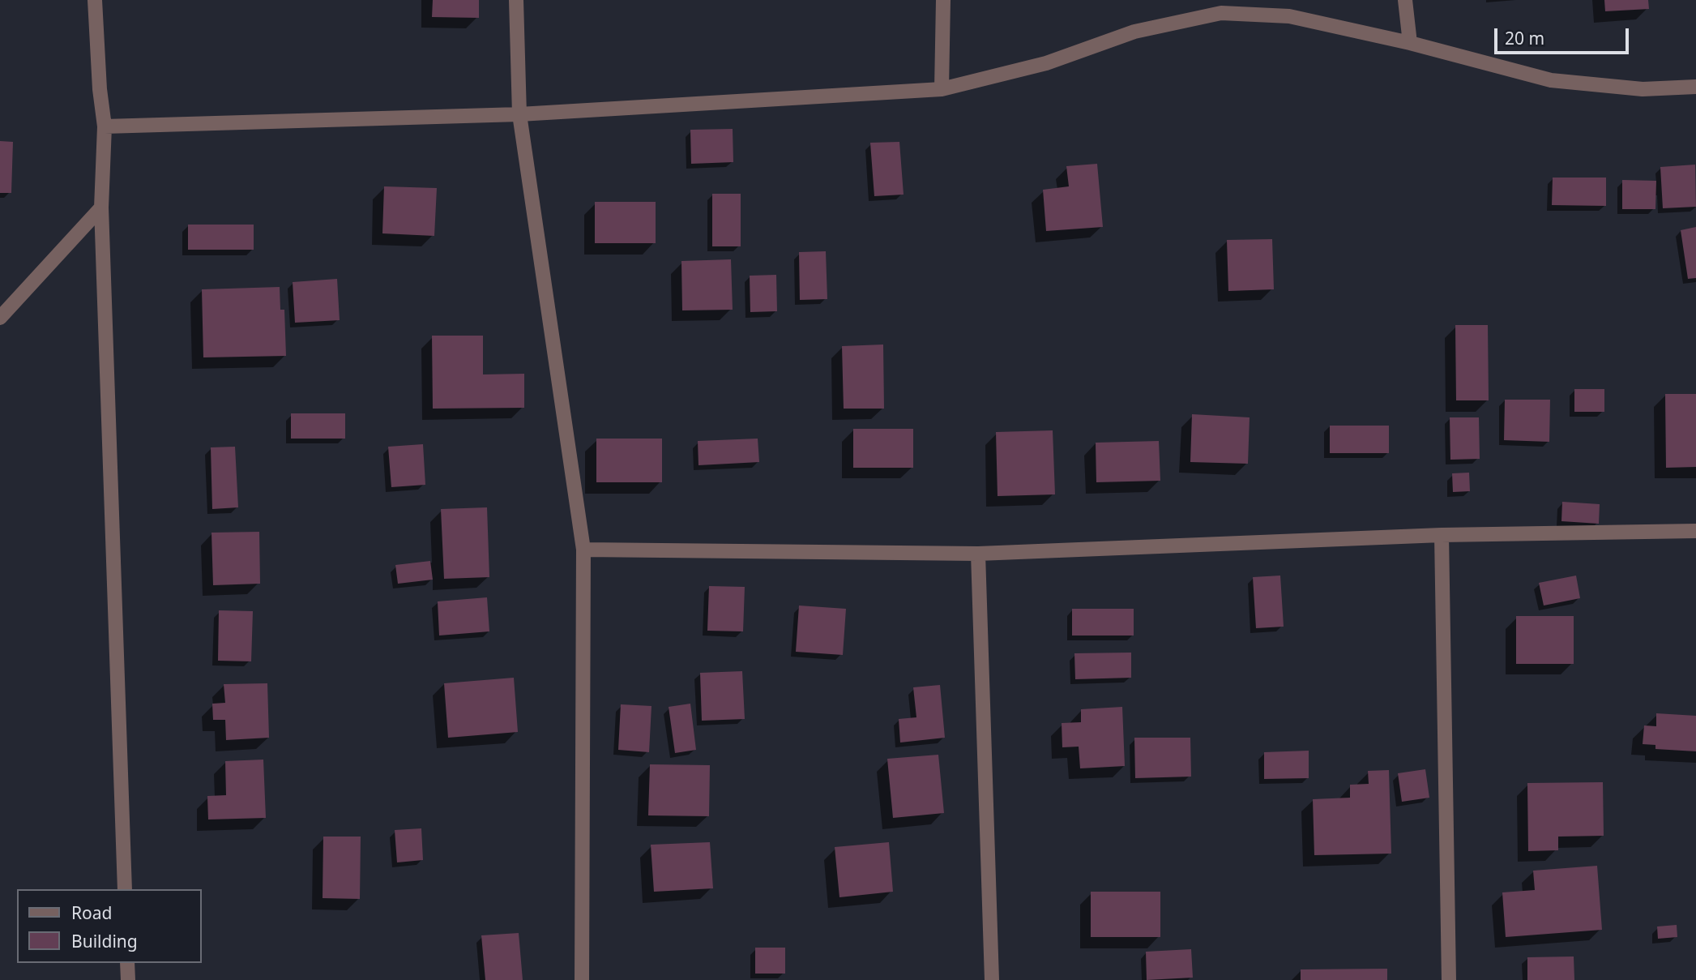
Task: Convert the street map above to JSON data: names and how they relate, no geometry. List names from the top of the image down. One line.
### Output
{"legend":["Road","Building"],"scale_bar":"20 m"}
